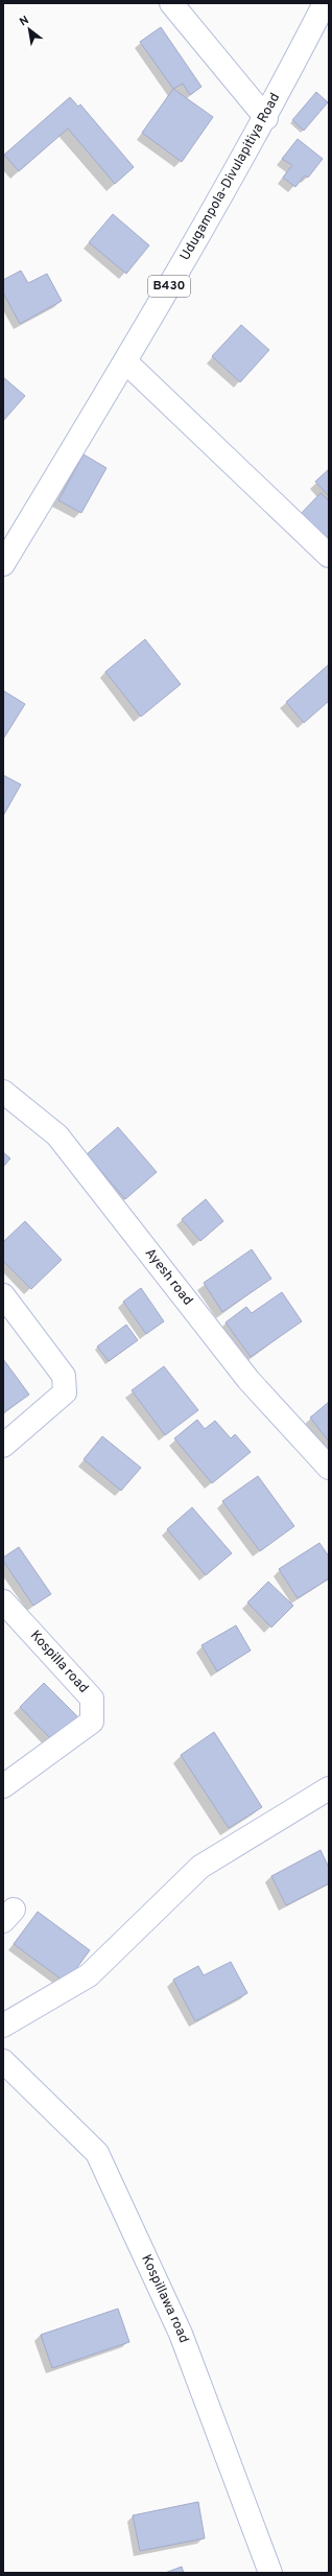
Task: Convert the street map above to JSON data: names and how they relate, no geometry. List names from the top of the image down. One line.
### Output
{"streets":{"street":["Udugampola-Divulapitiya Road","B430","Ayesh road","Kospilla road","Kospillawa road"]},"north":"top left"}
